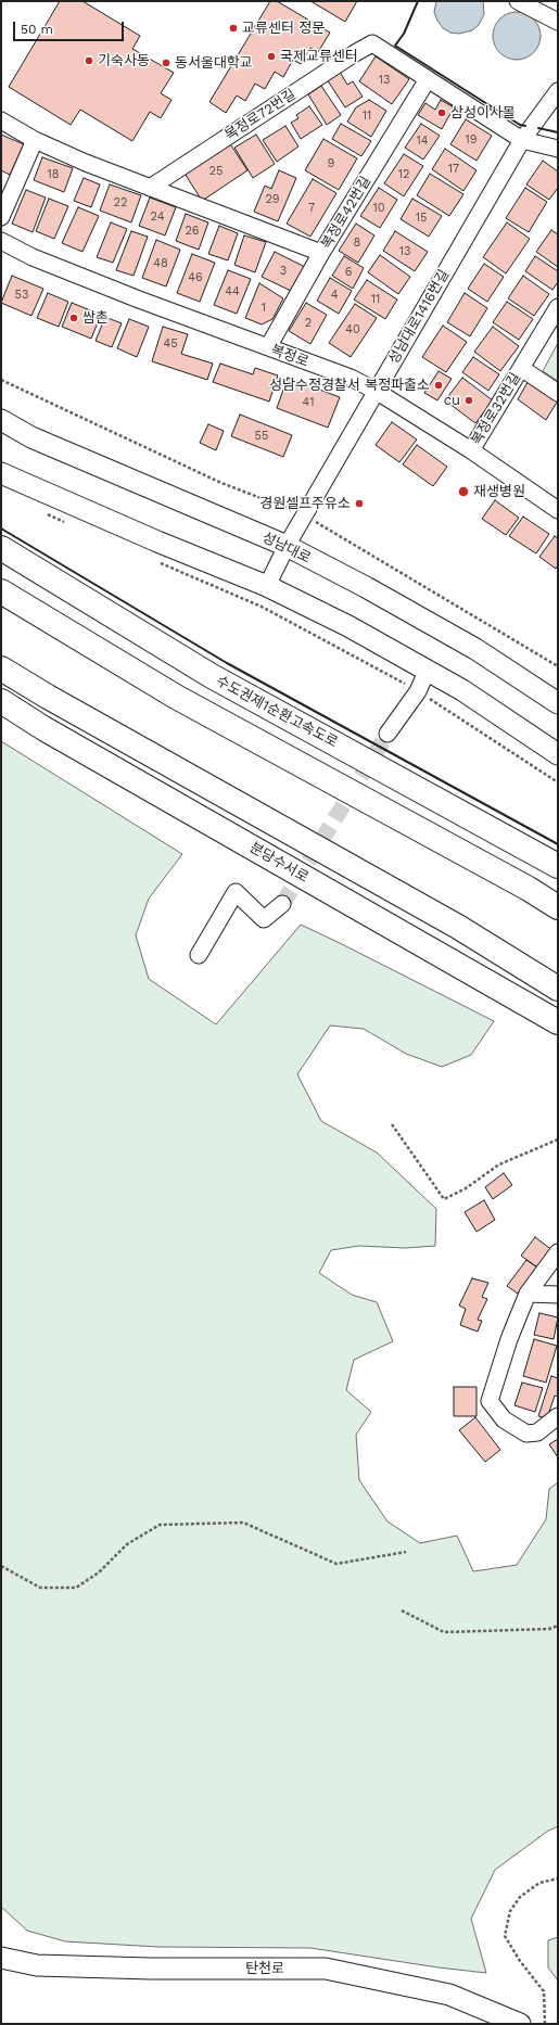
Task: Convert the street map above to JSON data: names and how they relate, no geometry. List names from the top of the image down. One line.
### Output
{"streets":{"highway":["수도권제1순환고속도로","분당수서로"],"main road":["성남대로","탄천로"],"street":["복정로72번길","복정로42번길","성남대로1416번길","복정로","복정로32번길"]},"crossings":[["복정로72번길","복정로42번길"],["복정로42번길","복정로"],["성남대로1416번길","복정로"],["성남대로1416번길","성남대로"],["복정로","복정로32번길"]],"places":["교류센터 정문","국제교류센터","기숙사동","동서울대학교","삼성이사몰","쌈촌","성남수정경찰서 복정파출소","cu","재생병원","경원셀프주유소"],"house_numbers":["13","11","19","14","9","17","25","18","12","29","22","7","10","24","15","26","8","13","48","3","6","46","44","53","4","11","1","2","40","45","41","55"],"scale_bar":"50 m"}
